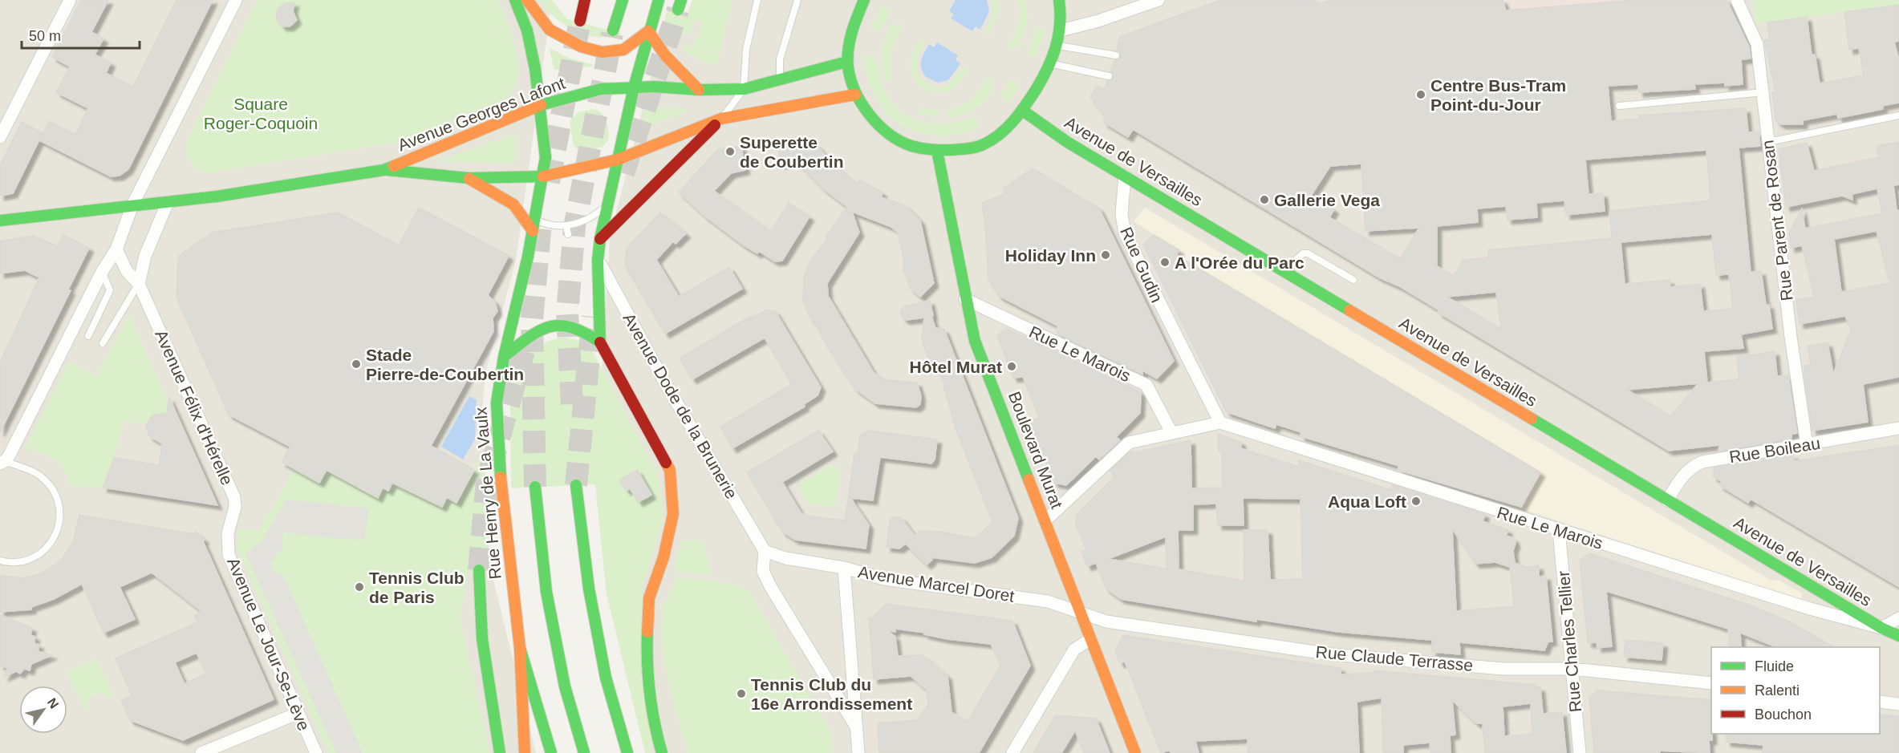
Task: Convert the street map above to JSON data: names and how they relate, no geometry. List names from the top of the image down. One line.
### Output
{"streets":{"main road":["Avenue Georges Lafont","Avenue de Versailles","Boulevard Murat","Rue Henry de La Vaulx"],"street":["Rue Parent de Rosan","Rue Gudin","Rue Le Marois","Avenue Dode de la Brunerie","Avenue Félix d'Hérelle","Rue Boileau","Avenue Marcel Doret","Rue Charles Tellier","Avenue Le Jour-Se-Lève","Rue Claude Terrasse"]},"crossings":[["Avenue Georges Lafont","Rue Henry de La Vaulx"],["Avenue de Versailles","Rue Gudin"],["Avenue de Versailles","Rue Le Marois"],["Avenue de Versailles","Rue Boileau"],["Rue Parent de Rosan","Rue Boileau"],["Rue Gudin","Rue Le Marois"],["Rue Le Marois","Boulevard Murat"],["Rue Le Marois","Rue Charles Tellier"],["Avenue Dode de la Brunerie","Avenue Marcel Doret"],["Avenue Félix d'Hérelle","Avenue Le Jour-Se-Lève"],["Boulevard Murat","Avenue Marcel Doret"],["Boulevard Murat","Rue Claude Terrasse"],["Avenue Marcel Doret","Rue Claude Terrasse"],["Rue Charles Tellier","Rue Claude Terrasse"]],"parks":["Square Roger-Coquoin"],"places":["Centre Bus-Tram Point-du-Jour","Superette de Coubertin","Gallerie Vega","Holiday Inn","A l'Orée du Parc","Stade Pierre-de-Coubertin","Hôtel Murat","Aqua Loft","Tennis Club de Paris","Tennis Club du 16e Arrondissement"],"legend":["Fluide","Ralenti","Bouchon"],"scale_bar":"50 m","north":"top right"}
